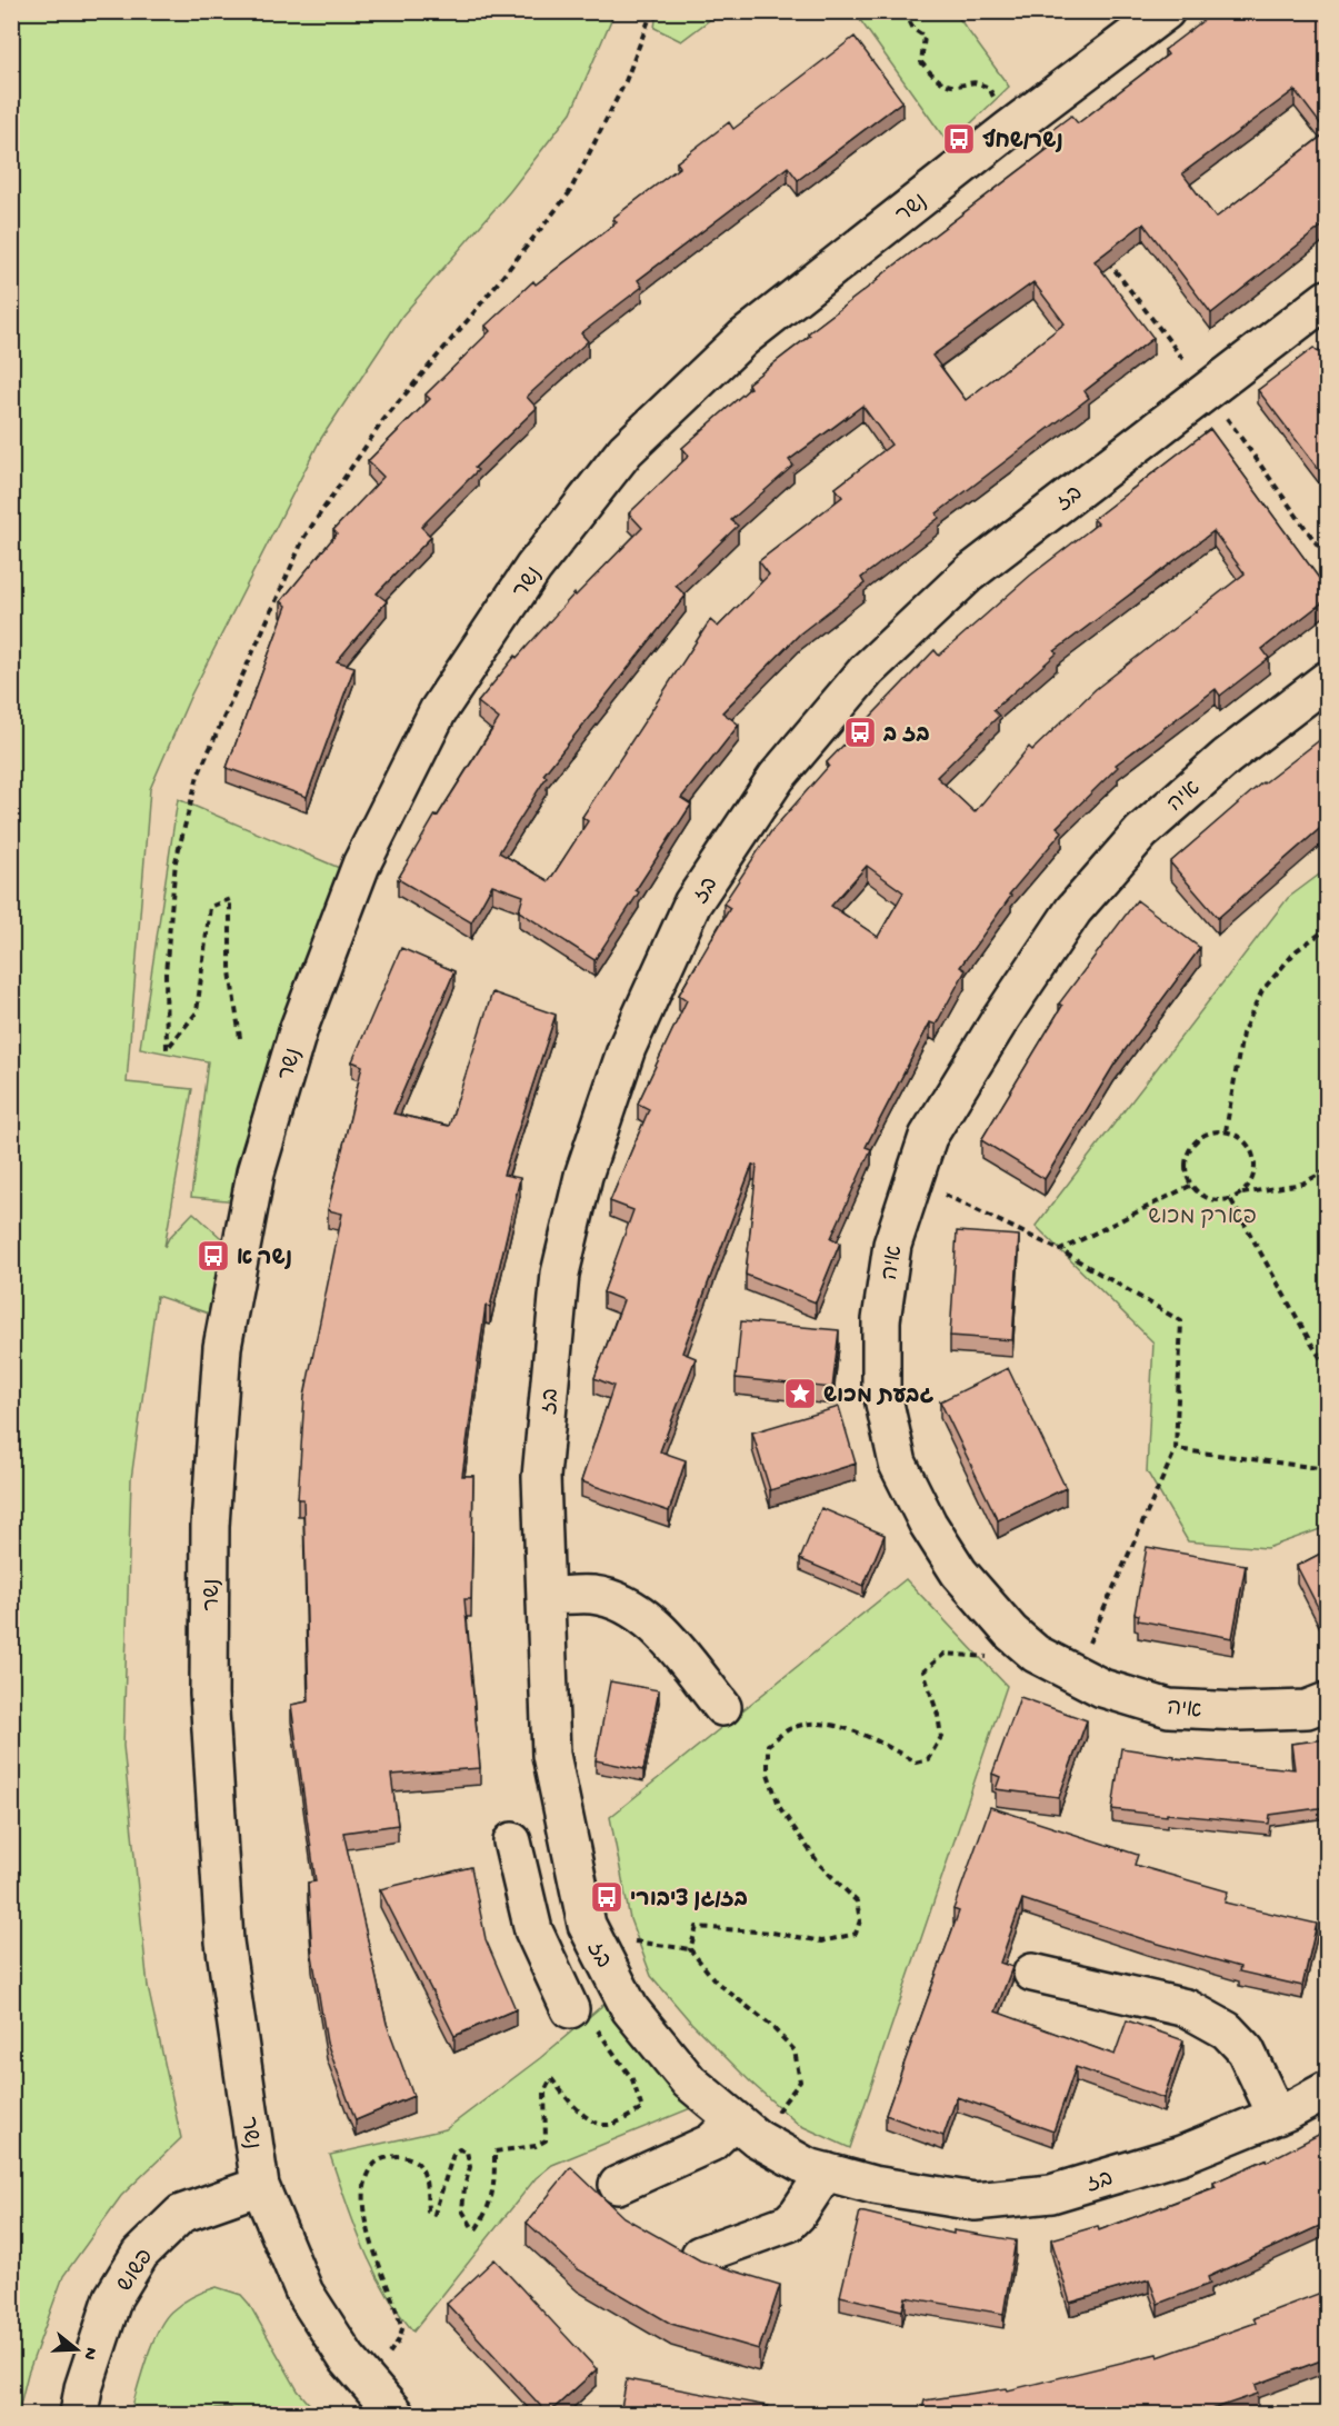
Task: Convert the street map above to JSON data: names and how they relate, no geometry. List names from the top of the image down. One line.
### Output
{"streets":{"street":["נשר","בז","איה","פשוש"]},"crossings":[["נשר","פשוש"]],"parks":["פארק מכוש"],"places":{"bus stop":["נשר/שחף","בז ב","נשר א","בז/גן ציבורי"],"place":["גבעת מכוש"]},"north":"right"}
